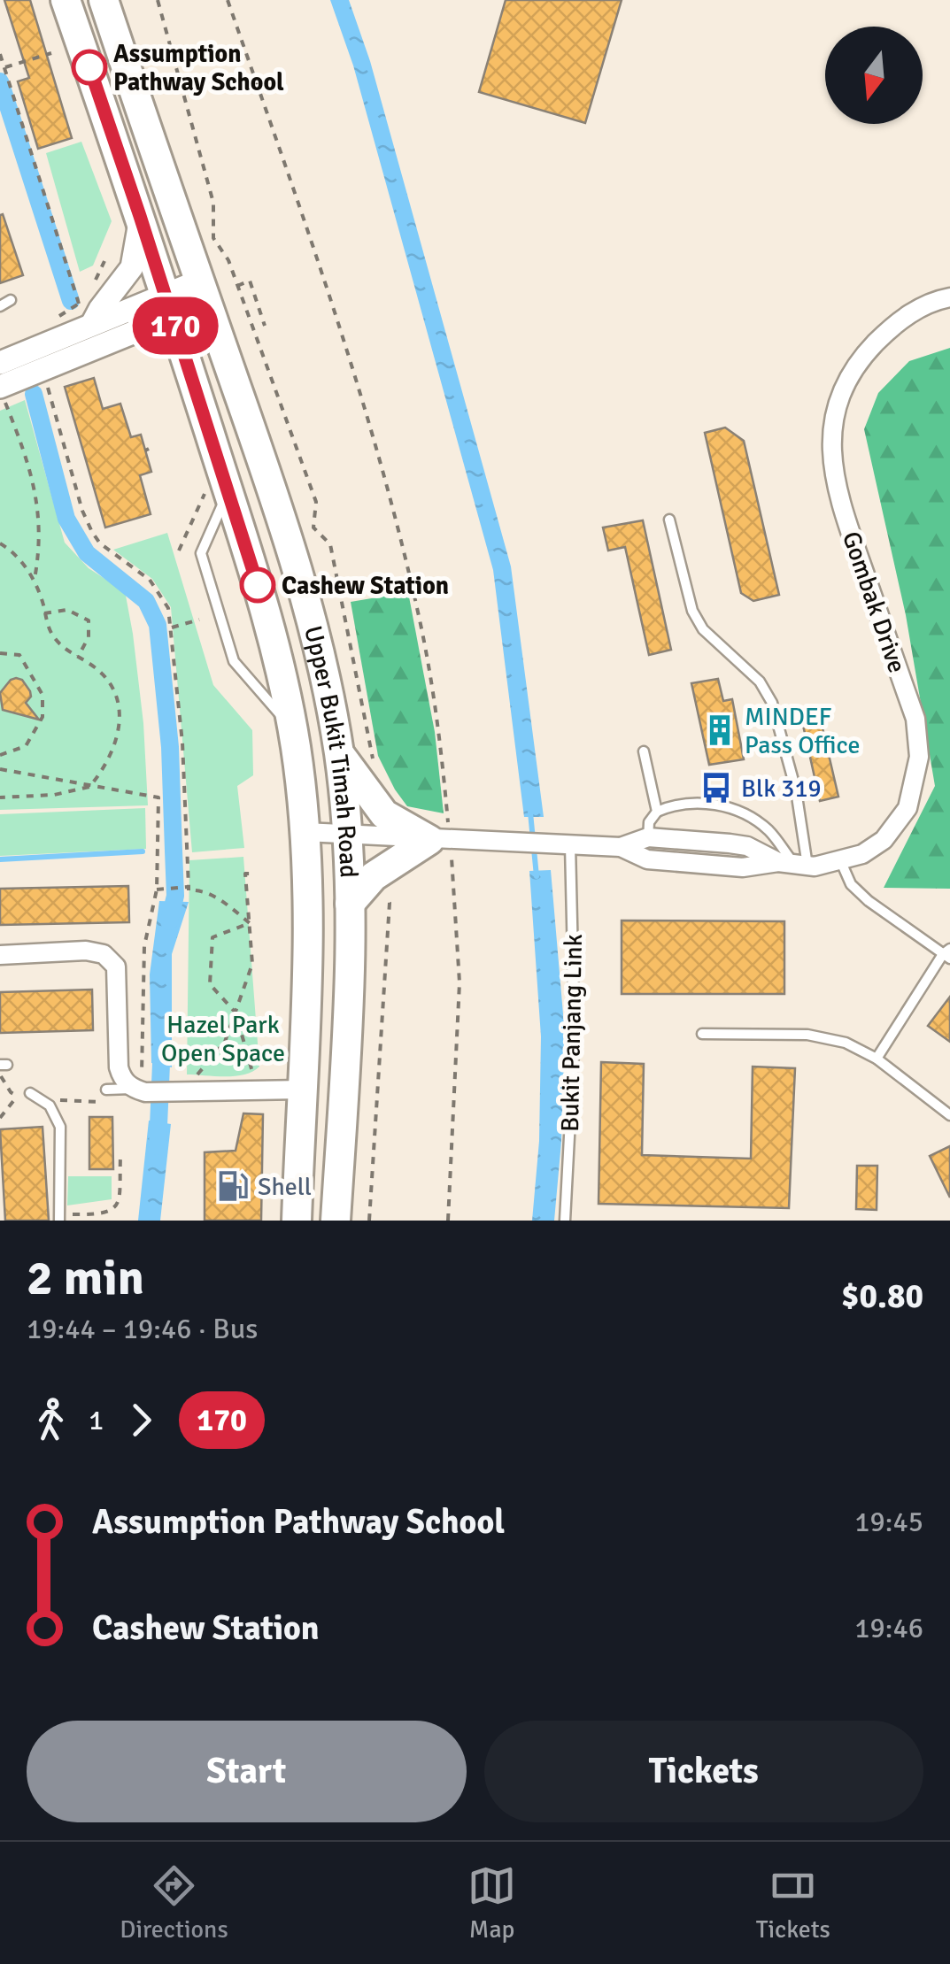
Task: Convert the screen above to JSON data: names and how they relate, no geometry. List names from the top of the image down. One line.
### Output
{"streets":{"highway":["Upper Bukit Timah Road"],"street":["Gombak Drive"],"lane":["Bukit Panjang Link"]},"crossings":[["Gombak Drive","Upper Bukit Timah Road"],["Gombak Drive","Bukit Panjang Link"]],"parks":["Hazel Park Open Space"],"places":{"other":["Assumption Pathway School","Cashew Station"],"building":["MINDEF Pass Office"],"bus stop":["Blk 319"],"fuel station":["Shell"]},"lines":["bus line 170"],"north":"bottom","page":{"on_map":"170","heading":["2 min","19:44 – 19:46 · Bus","$0.80"],"legs":["1","170"],"list":[{"name":"Assumption Pathway School","value":"19:45"},{"name":"Cashew Station","value":"19:46"}],"buttons":["Start","Tickets"],"tabs":["Directions","Map","Tickets"]}}
